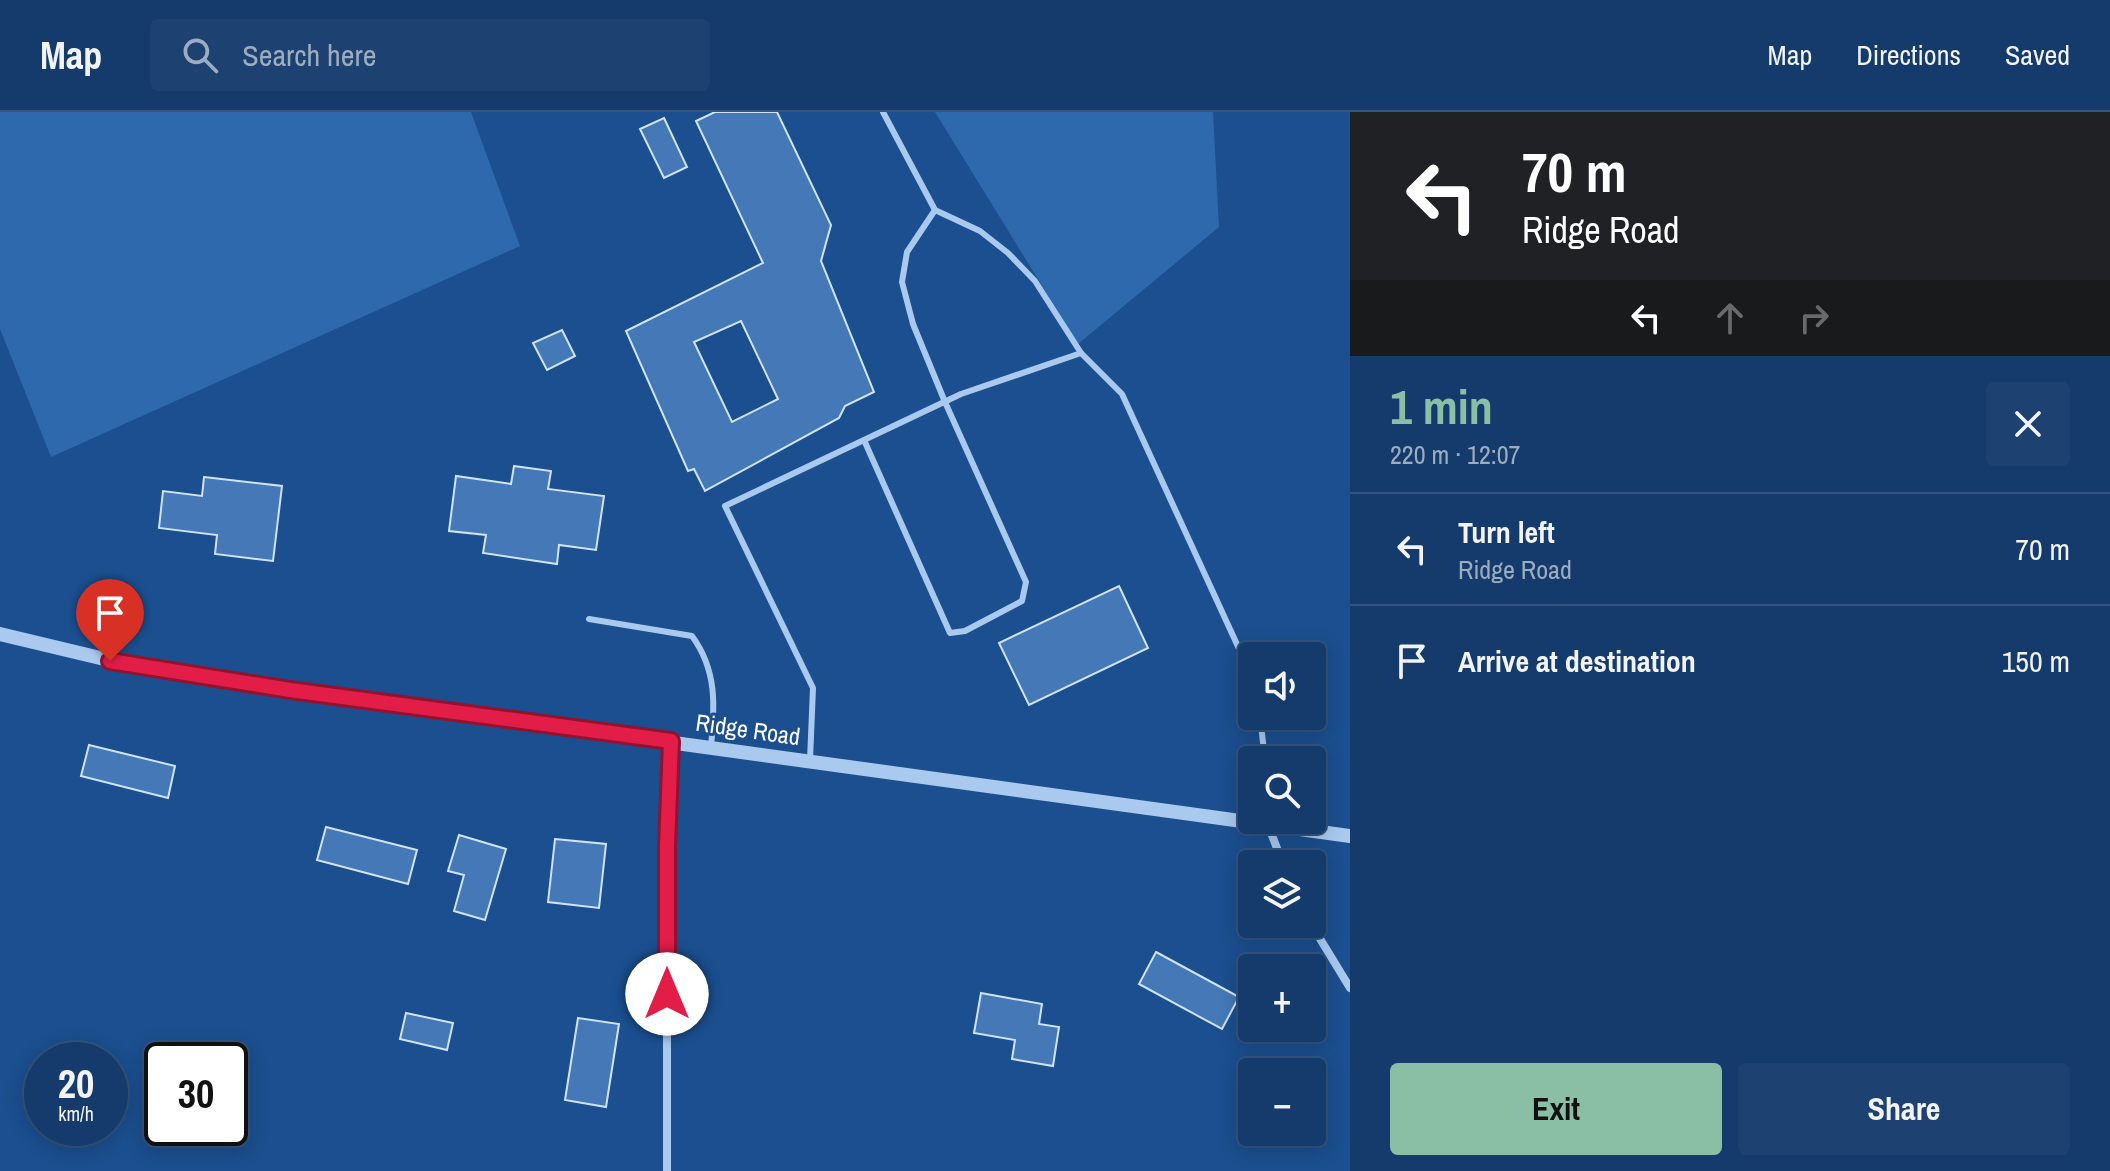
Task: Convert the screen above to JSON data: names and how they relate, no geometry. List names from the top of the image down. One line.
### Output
{"streets":{"street":["Ridge Road"]},"page":{"header":"Map","search":"Search here","nav":["Map","Directions","Saved"],"turn":["70 m","Ridge Road"],"heading":["1 min","220 m · 12:07"],"list":[{"name":"Turn left","note":"Ridge Road","value":"70 m"},{"name":"Arrive at destination","value":"150 m"}],"map_buttons":["+","−"],"speed":"20 km/h","limit":"30","buttons":["Exit","Share"]}}
